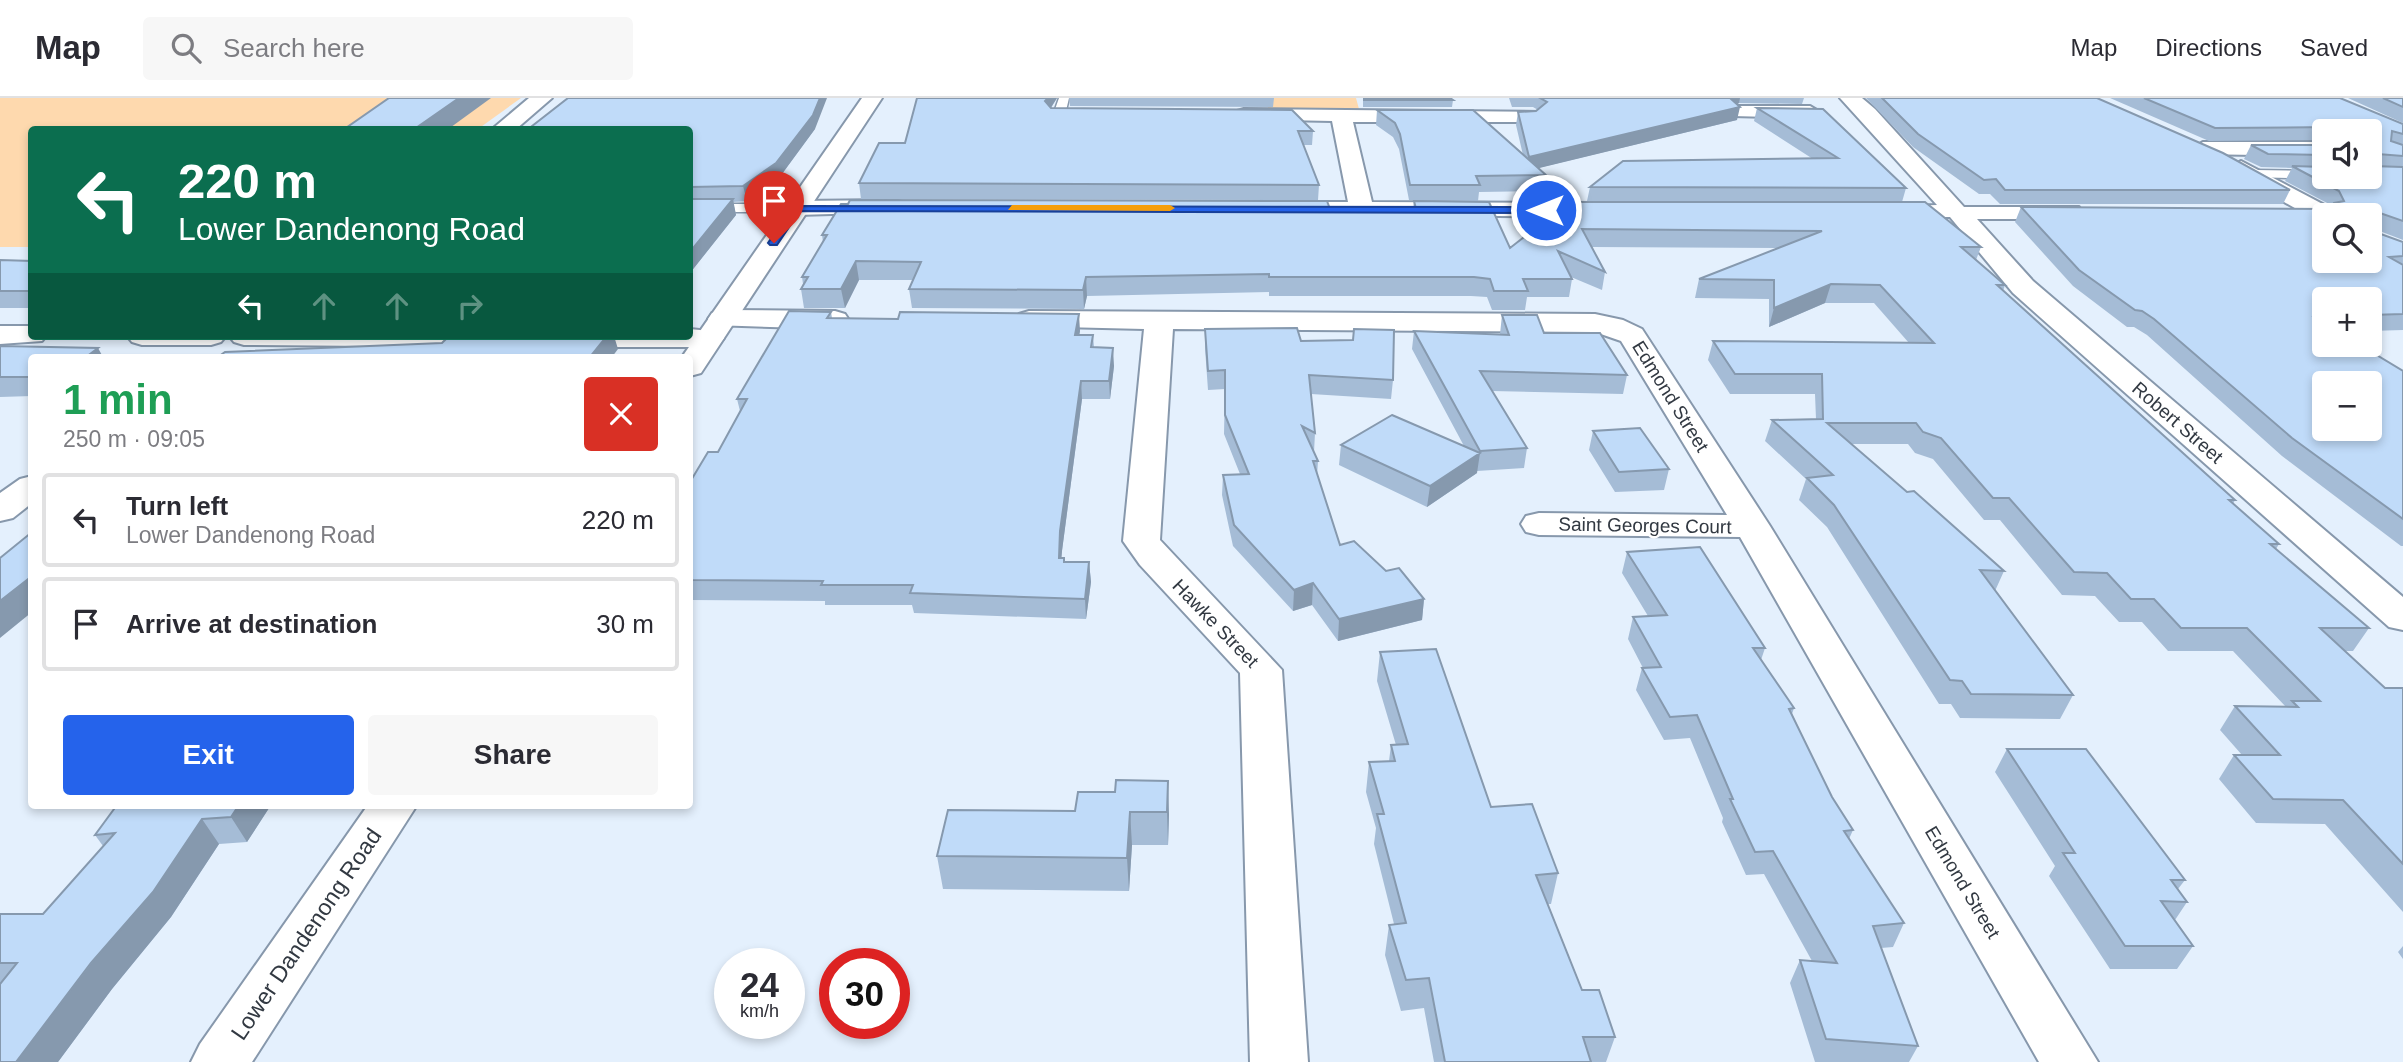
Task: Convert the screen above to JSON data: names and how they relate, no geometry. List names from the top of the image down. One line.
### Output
{"streets":{"main road":["Edmond Street","Robert Street","Saint Georges Court","Hawke Street","Lower Dandenong Road"]},"crossings":[["Edmond Street","Saint Georges Court"],["Edmond Street","Hawke Street"]],"page":{"header":"Map","search":"Search here","nav":["Map","Directions","Saved"],"map_buttons":["+","−"],"turn":["220 m","Lower Dandenong Road"],"heading":["1 min","250 m · 09:05"],"list":[{"name":"Turn left","note":"Lower Dandenong Road","value":"220 m"},{"name":"Arrive at destination","value":"30 m"}],"buttons":["Exit","Share"],"speed":"24 km/h","limit":"30"}}
